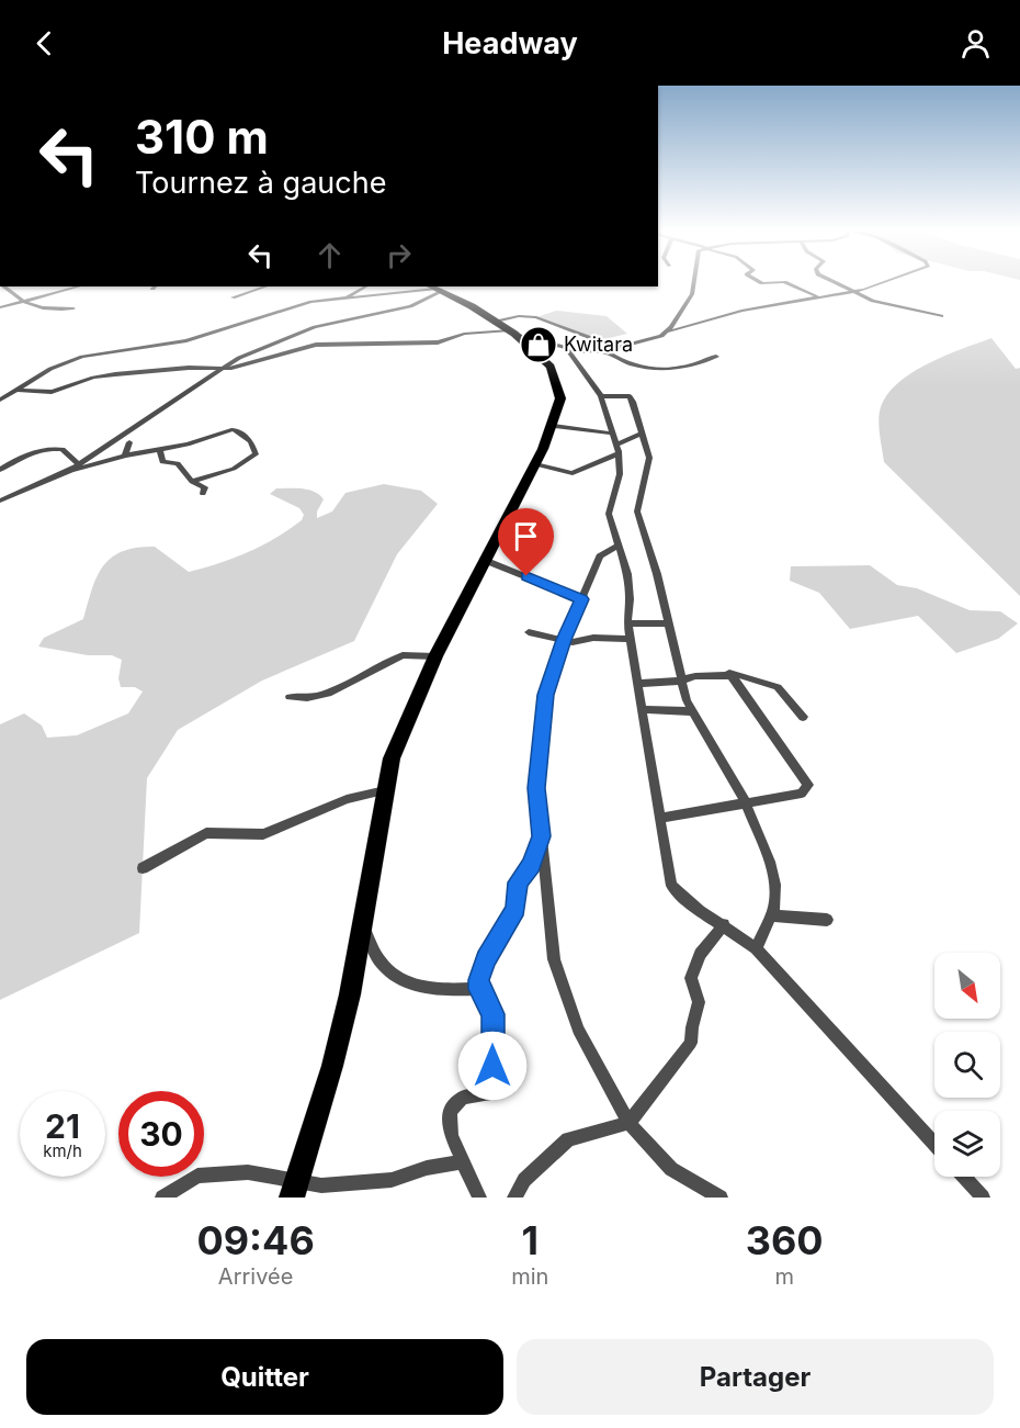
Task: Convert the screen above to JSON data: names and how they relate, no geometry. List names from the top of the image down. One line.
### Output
{"places":{"shop":["Kwitara"]},"north":"bottom right","page":{"header":"Headway","turn":["310 m","Tournez à gauche"],"speed":"21 km/h","limit":"30","eta":["09:46","Arrivée","1","min","360","m"],"buttons":["Quitter","Partager"]}}
